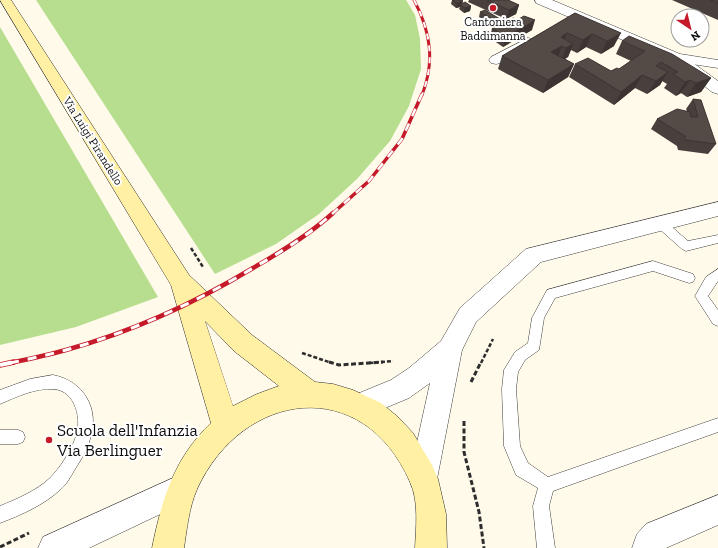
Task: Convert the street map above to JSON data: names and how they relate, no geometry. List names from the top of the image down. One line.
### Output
{"streets":{"main road":["Via Luigi Pirandello"]},"places":["Cantoniera Baddimanna","Scuola dell'Infanzia Via Berlinguer"],"north":"bottom right"}
